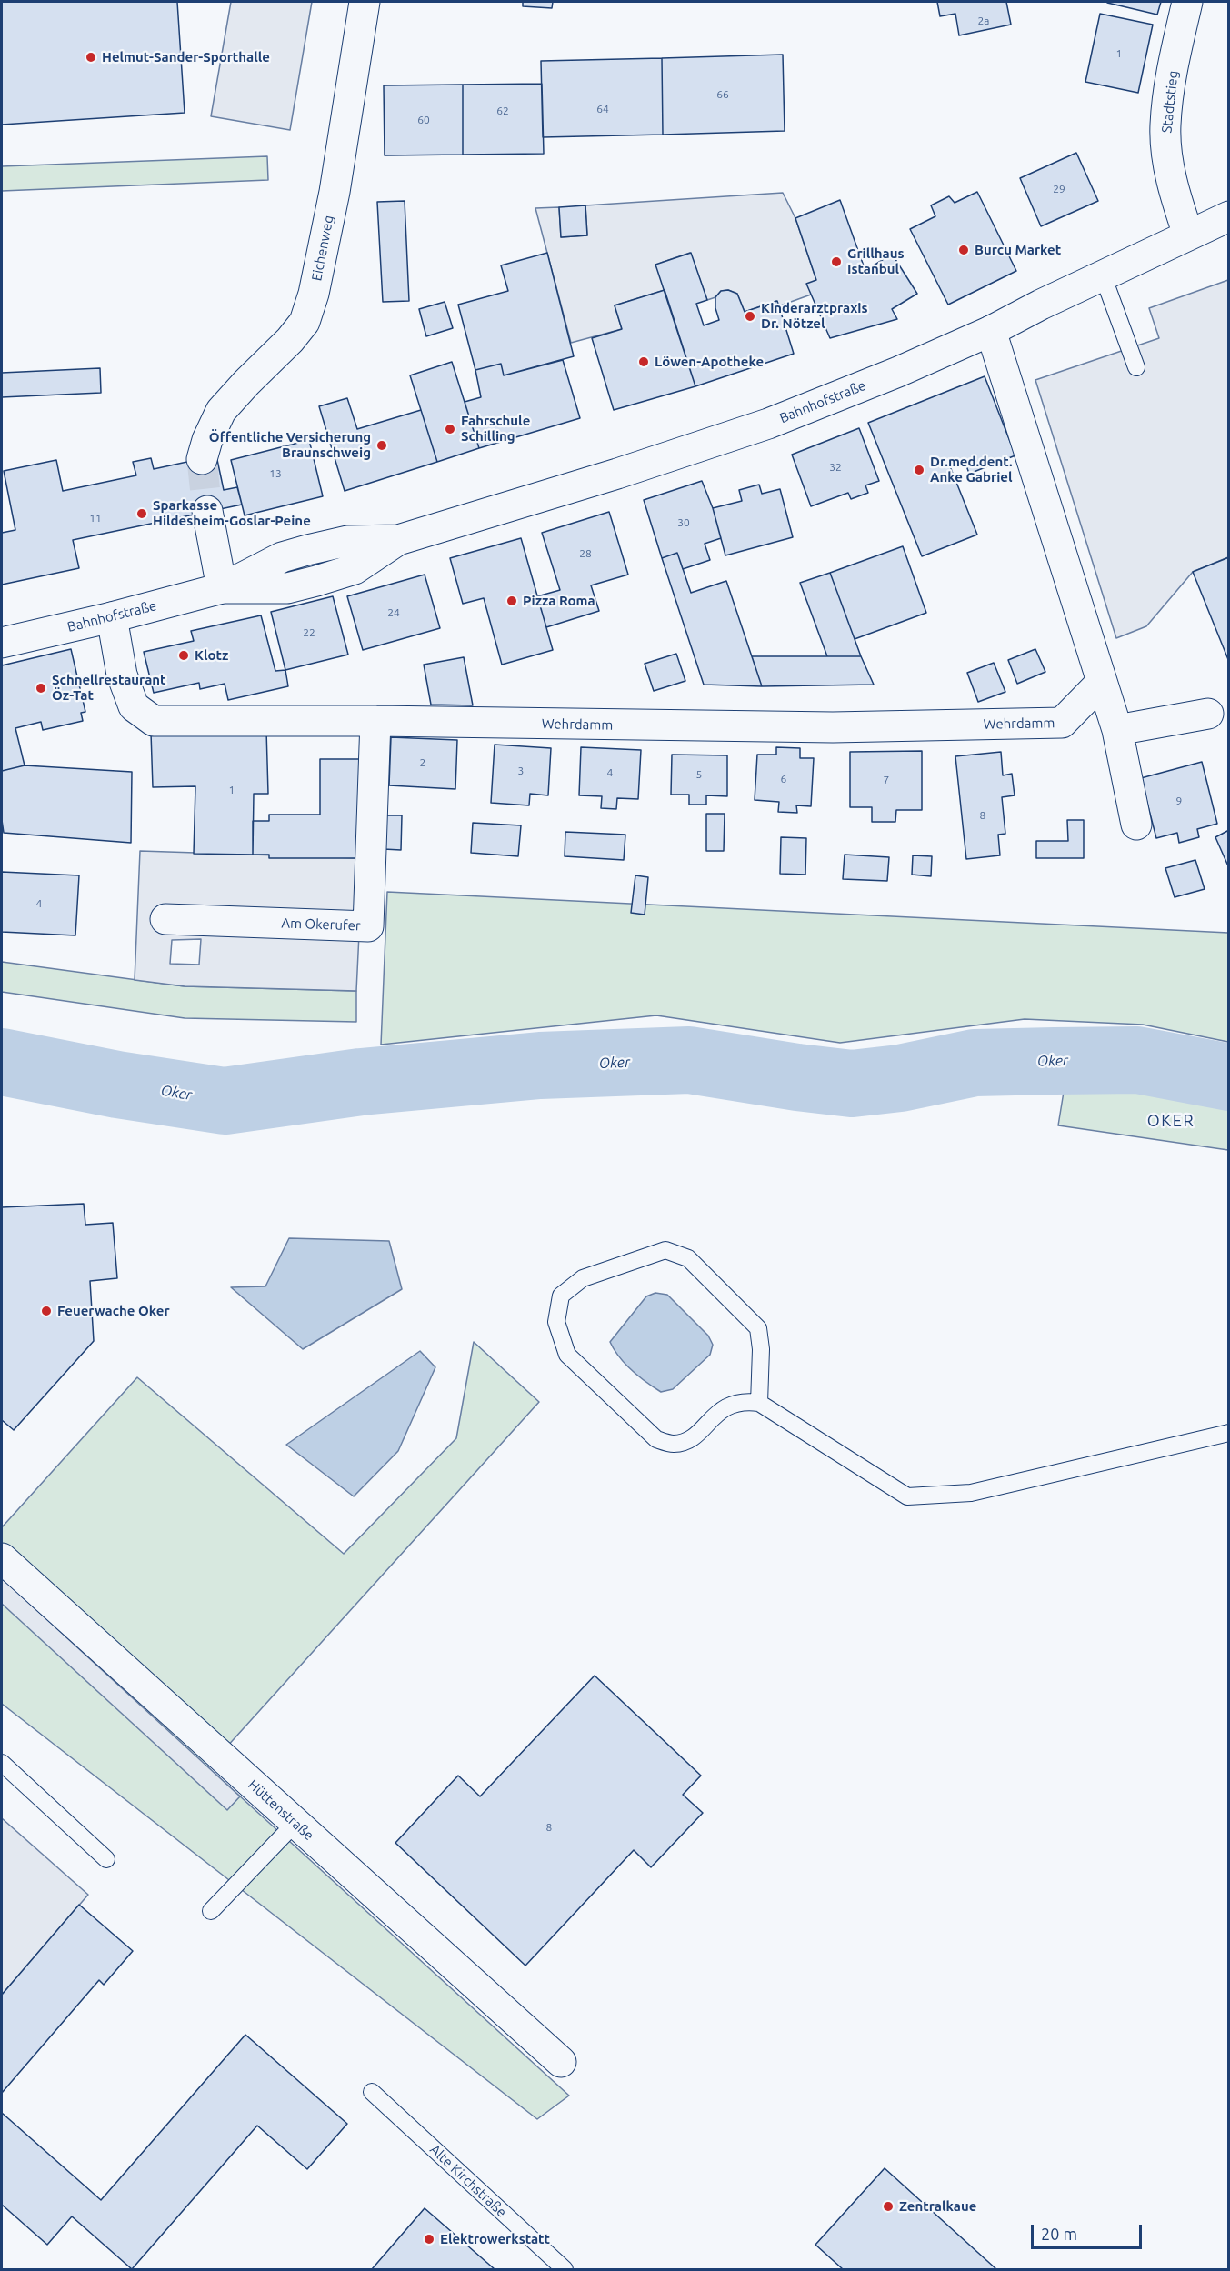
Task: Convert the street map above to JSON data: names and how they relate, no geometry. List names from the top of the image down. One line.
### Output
{"streets":{"street":["Stadtstieg","Eichenweg","Bahnhofstraße","Wehrdamm","Am Okerufer","Hüttenstraße"],"lane":["Alte Kirchstraße"]},"crossings":[["Stadtstieg","Bahnhofstraße"],["Bahnhofstraße","Wehrdamm"],["Wehrdamm","Am Okerufer"]],"districts":["OKER"],"water":["Oker"],"places":["Helmut-Sander-Sporthalle","Burcu Market","Grillhaus Istanbul","Kinderarztpraxis Dr. Nötzel","Löwen-Apotheke","Fahrschule Schilling","Öffentliche Versicherung Braunschweig","Dr.med.dent. Anke Gabriel","Sparkasse Hildesheim-Goslar-Peine","Pizza Roma","Klotz","Schnellrestaurant Öz-Tat","Feuerwache Oker","Zentralkaue","Elektrowerkstatt"],"house_numbers":["2a","1","66","64","62","60","29","32","13","11","30","28","24","22","2","3","4","5","6","7","1","9","8","4","8"],"scale_bar":"20 m"}
